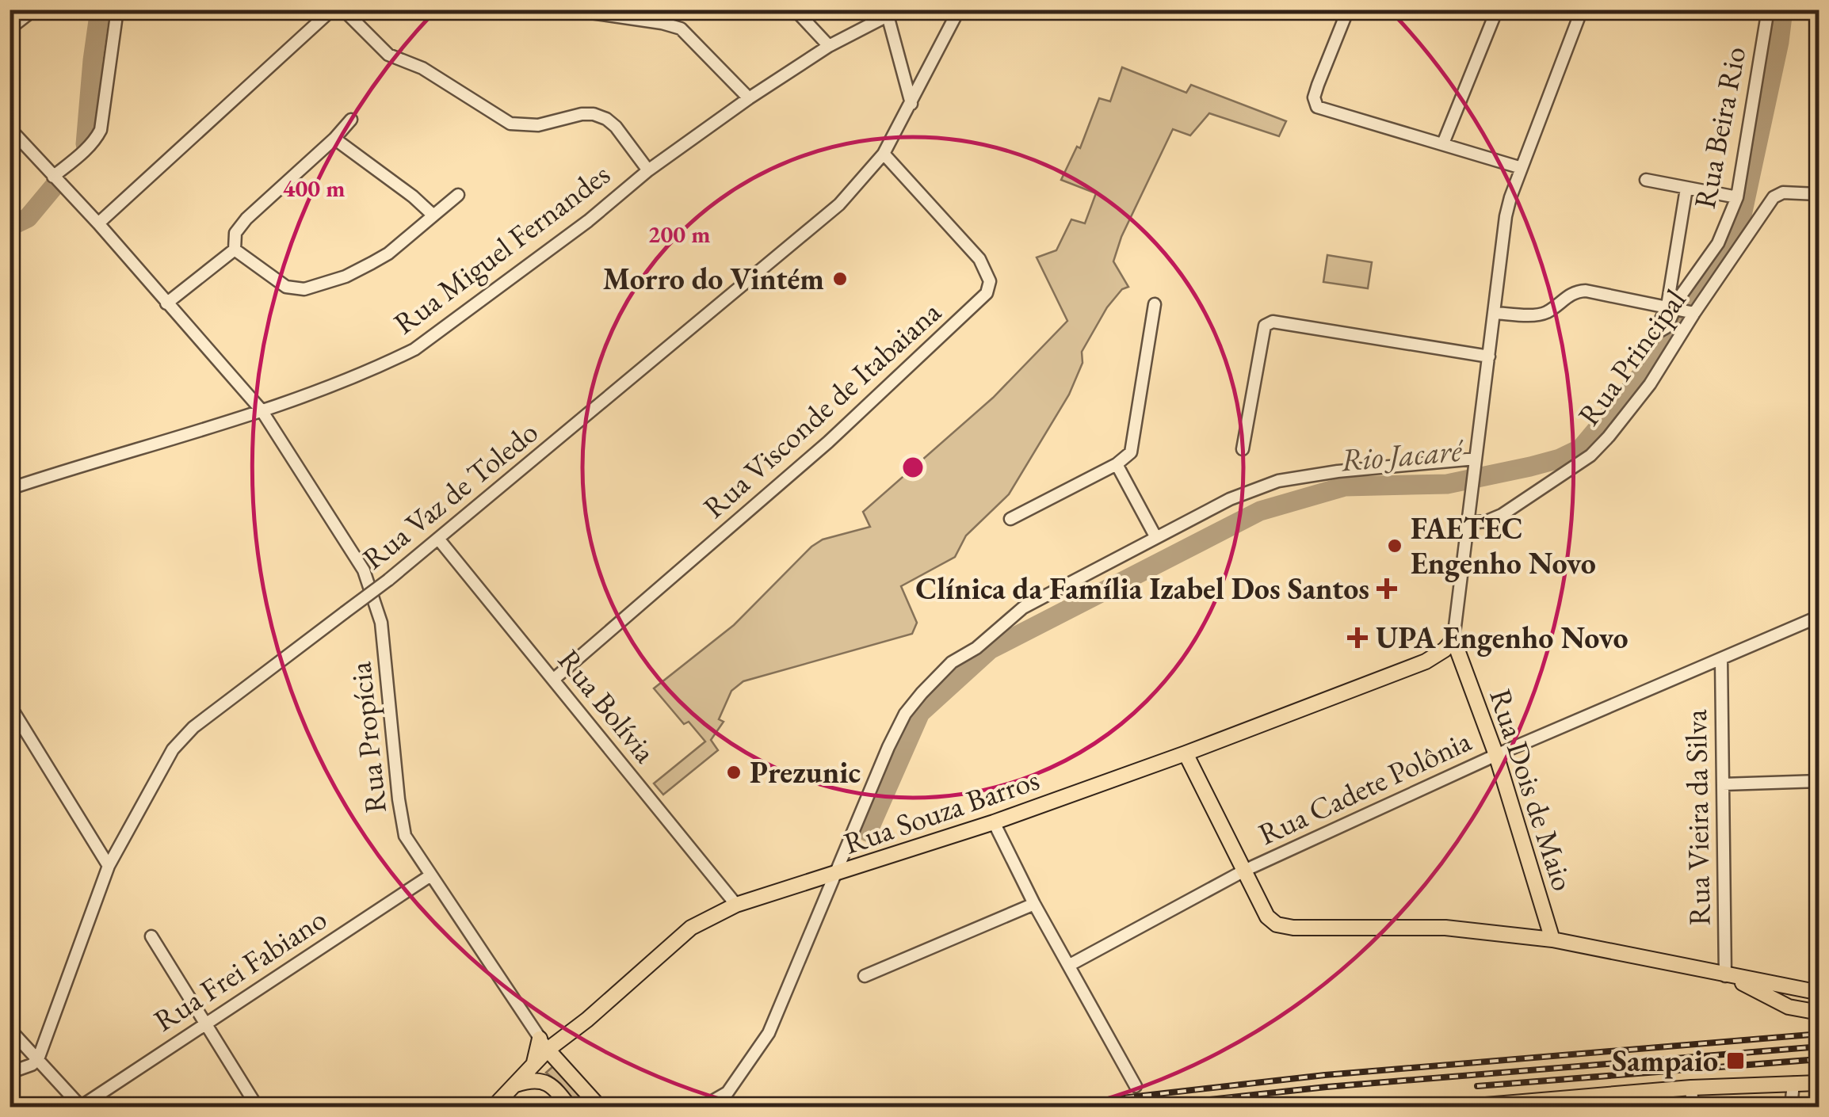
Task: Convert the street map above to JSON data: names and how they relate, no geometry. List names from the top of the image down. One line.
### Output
{"streets":{"main road":["Rua Dois de Maio","Rua Souza Barros"],"street":["Rua Beira Rio","Rua Miguel Fernandes","Rua Principal","Rua Visconde de Itabaiana","Rua Vaz de Toledo","Rua Bolívia","Rua Propícia","Rua Cadete Polônia","Rua Vieira da Silva","Rua Frei Fabiano"]},"crossings":[["Rua Miguel Fernandes","Rua Propícia"],["Rua Principal","Rua Dois de Maio"],["Rua Visconde de Itabaiana","Rua Vaz de Toledo"],["Rua Visconde de Itabaiana","Rua Bolívia"],["Rua Vaz de Toledo","Rua Bolívia"],["Rua Bolívia","Rua Souza Barros"],["Rua Propícia","Rua Souza Barros"],["Rua Propícia","Rua Frei Fabiano"],["Rua Cadete Polônia","Rua Dois de Maio"],["Rua Cadete Polônia","Rua Vieira da Silva"],["Rua Dois de Maio","Rua Souza Barros"]],"water":["Rio Jacaré"],"places":{"other":["Morro do Vintém","FAETEC Engenho Novo","Prezunic"],"health":["Clínica da Família Izabel Dos Santos","UPA Engenho Novo"],"transit":["Sampaio"]},"rings":["400 m","200 m"]}
